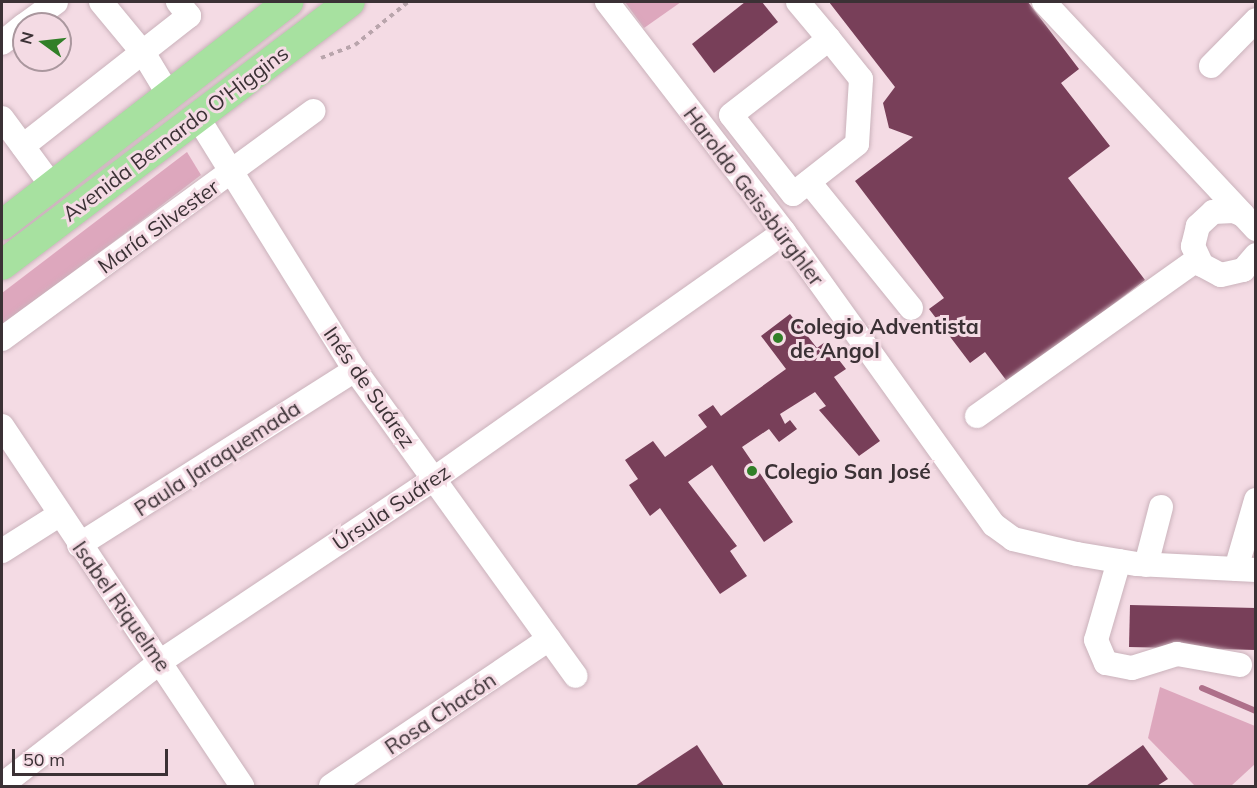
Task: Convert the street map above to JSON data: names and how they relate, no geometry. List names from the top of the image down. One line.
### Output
{"streets":{"main road":["Avenida Bernardo O'Higgins"],"street":["Haroldo Geissbürghler","María Silvester","Inés de Suárez","Paula Jaraquemada","Úrsula Suárez","Isabel Riquelme","Rosa Chacón"]},"crossings":[["Avenida Bernardo O'Higgins","Inés de Suárez"],["Haroldo Geissbürghler","Úrsula Suárez"],["María Silvester","Inés de Suárez"],["Inés de Suárez","Paula Jaraquemada"],["Inés de Suárez","Úrsula Suárez"],["Inés de Suárez","Rosa Chacón"],["Paula Jaraquemada","Isabel Riquelme"],["Úrsula Suárez","Isabel Riquelme"]],"places":["Colegio Adventista de Angol","Colegio San José"],"scale_bar":"50 m","north":"left"}
